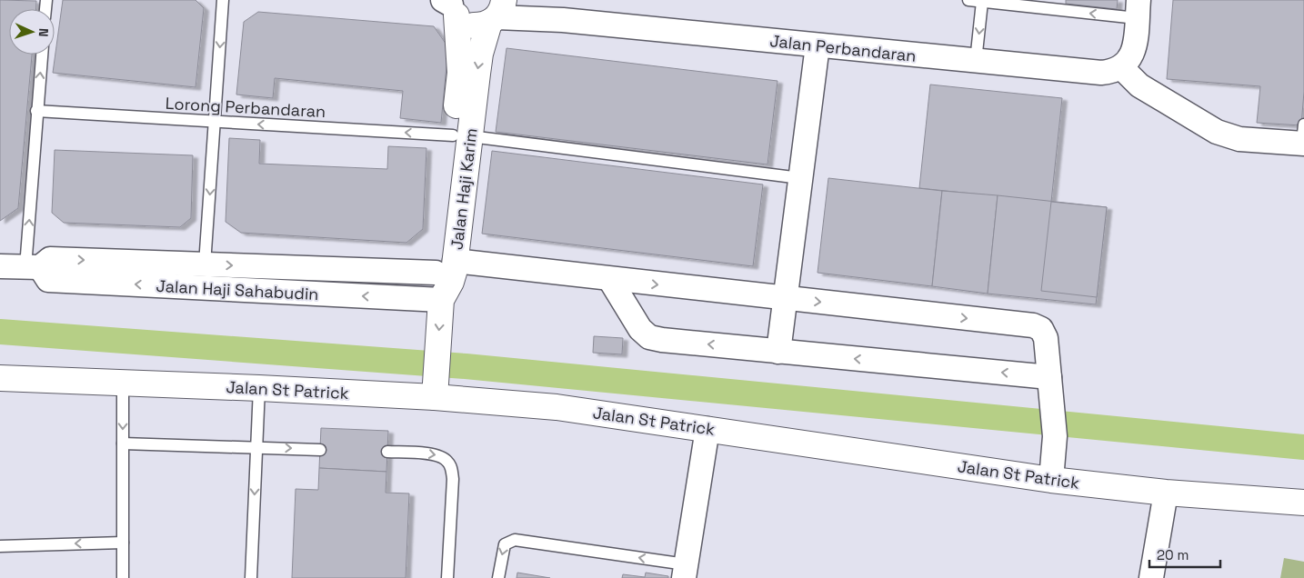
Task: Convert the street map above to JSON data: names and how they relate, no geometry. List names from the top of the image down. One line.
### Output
{"streets":{"street":["Jalan Perbandaran","Jalan Haji Karim","Jalan Haji Sahabudin","Jalan St Patrick"],"lane":["Lorong Perbandaran"]},"crossings":[["Jalan Perbandaran","Jalan Haji Karim"],["Lorong Perbandaran","Jalan Haji Karim"],["Jalan Haji Karim","Jalan Haji Sahabudin"],["Jalan Haji Sahabudin","Jalan St Patrick"]],"scale_bar":"20 m","north":"right"}
